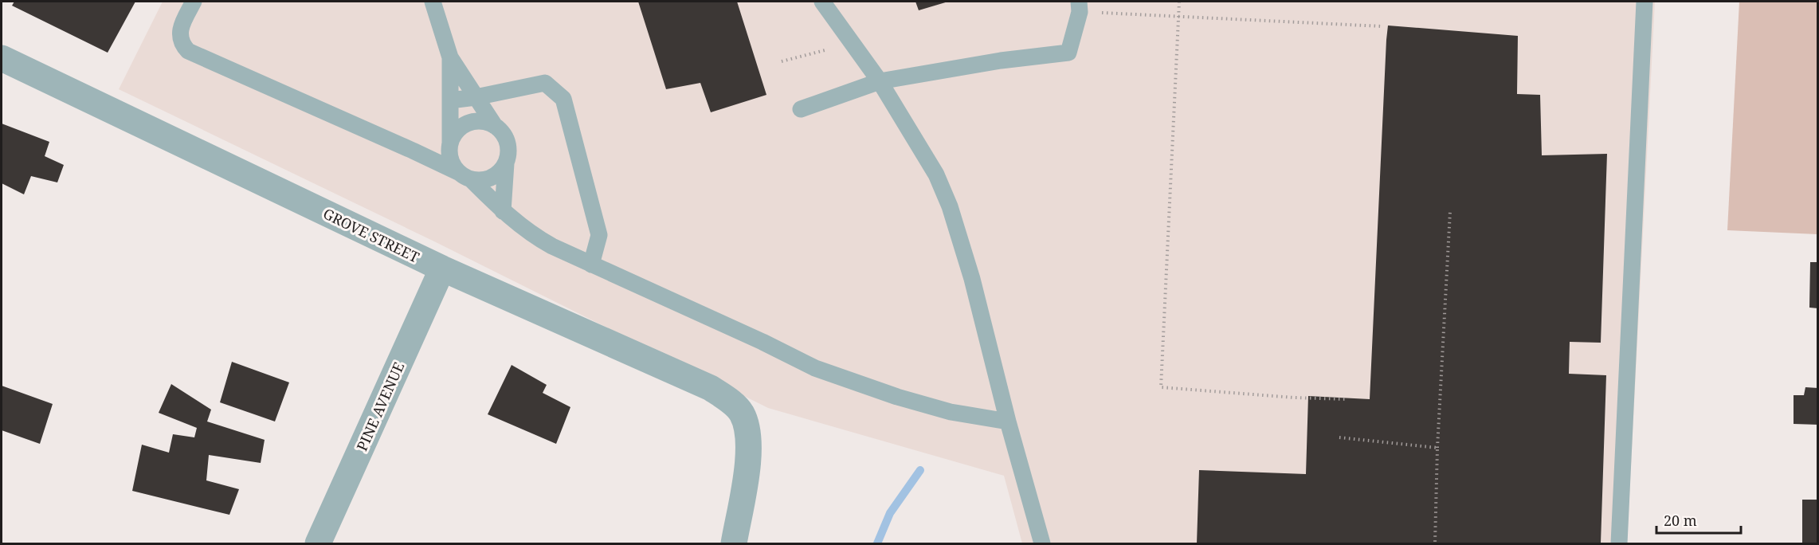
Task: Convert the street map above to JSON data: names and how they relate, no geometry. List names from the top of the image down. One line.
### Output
{"streets":{"street":["GROVE STREET","PINE AVENUE"]},"crossings":[["GROVE STREET","PINE AVENUE"]],"scale_bar":"20 m"}
